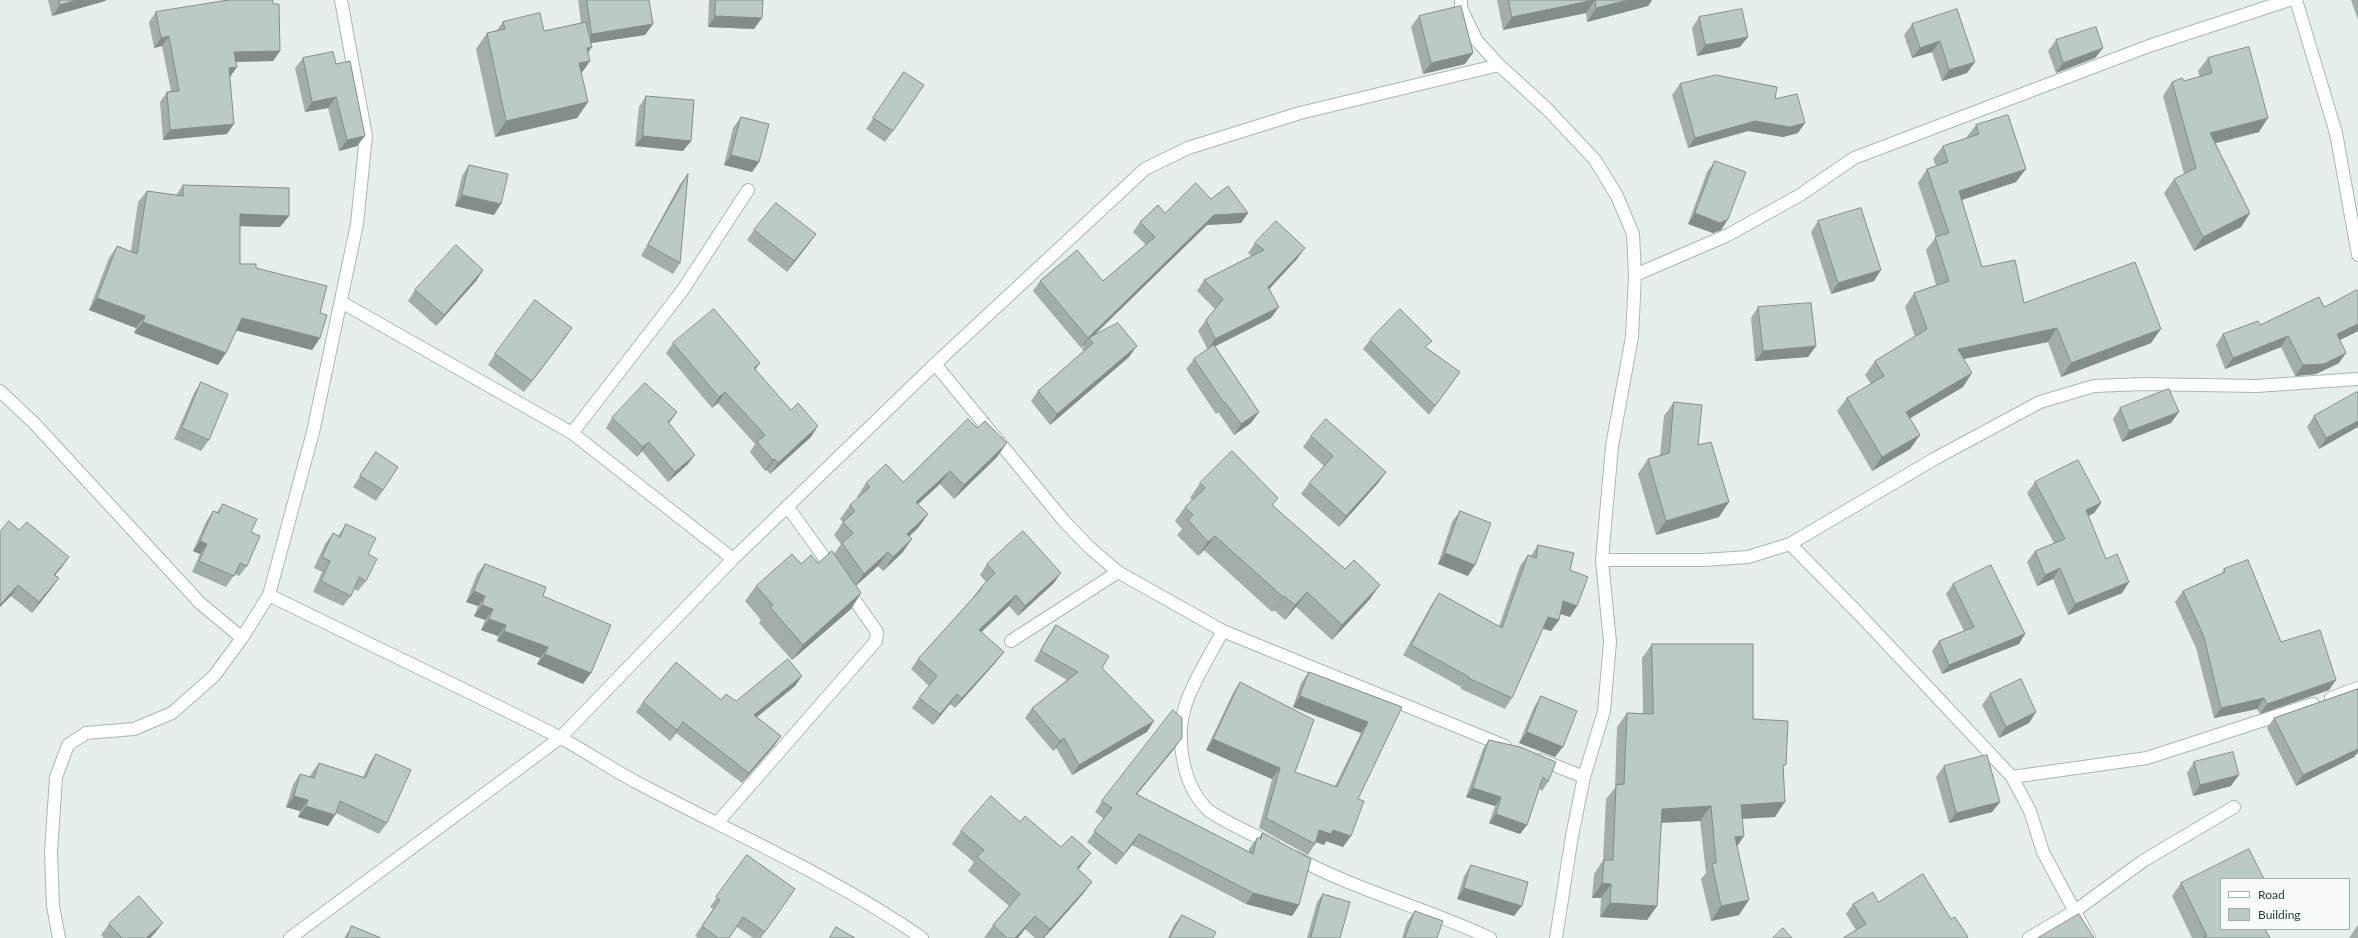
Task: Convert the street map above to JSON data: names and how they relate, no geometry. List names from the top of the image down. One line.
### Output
{"legend":["Road","Building"]}
